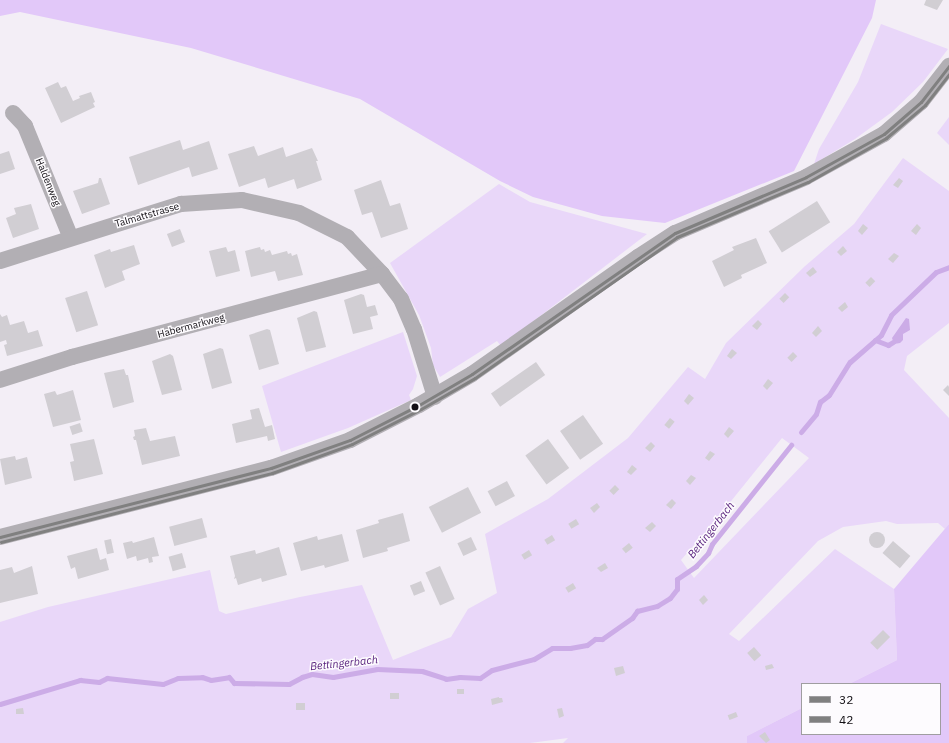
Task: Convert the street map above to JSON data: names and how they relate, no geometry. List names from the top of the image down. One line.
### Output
{"streets":{"street":["Haldenweg","Talmattstrasse","Habermarkweg"]},"crossings":[["Haldenweg","Talmattstrasse"],["Talmattstrasse","Habermarkweg"]],"water":["Bettingerbach"],"lines":["transit line 32","transit line 42"],"legend":["32","42"]}
